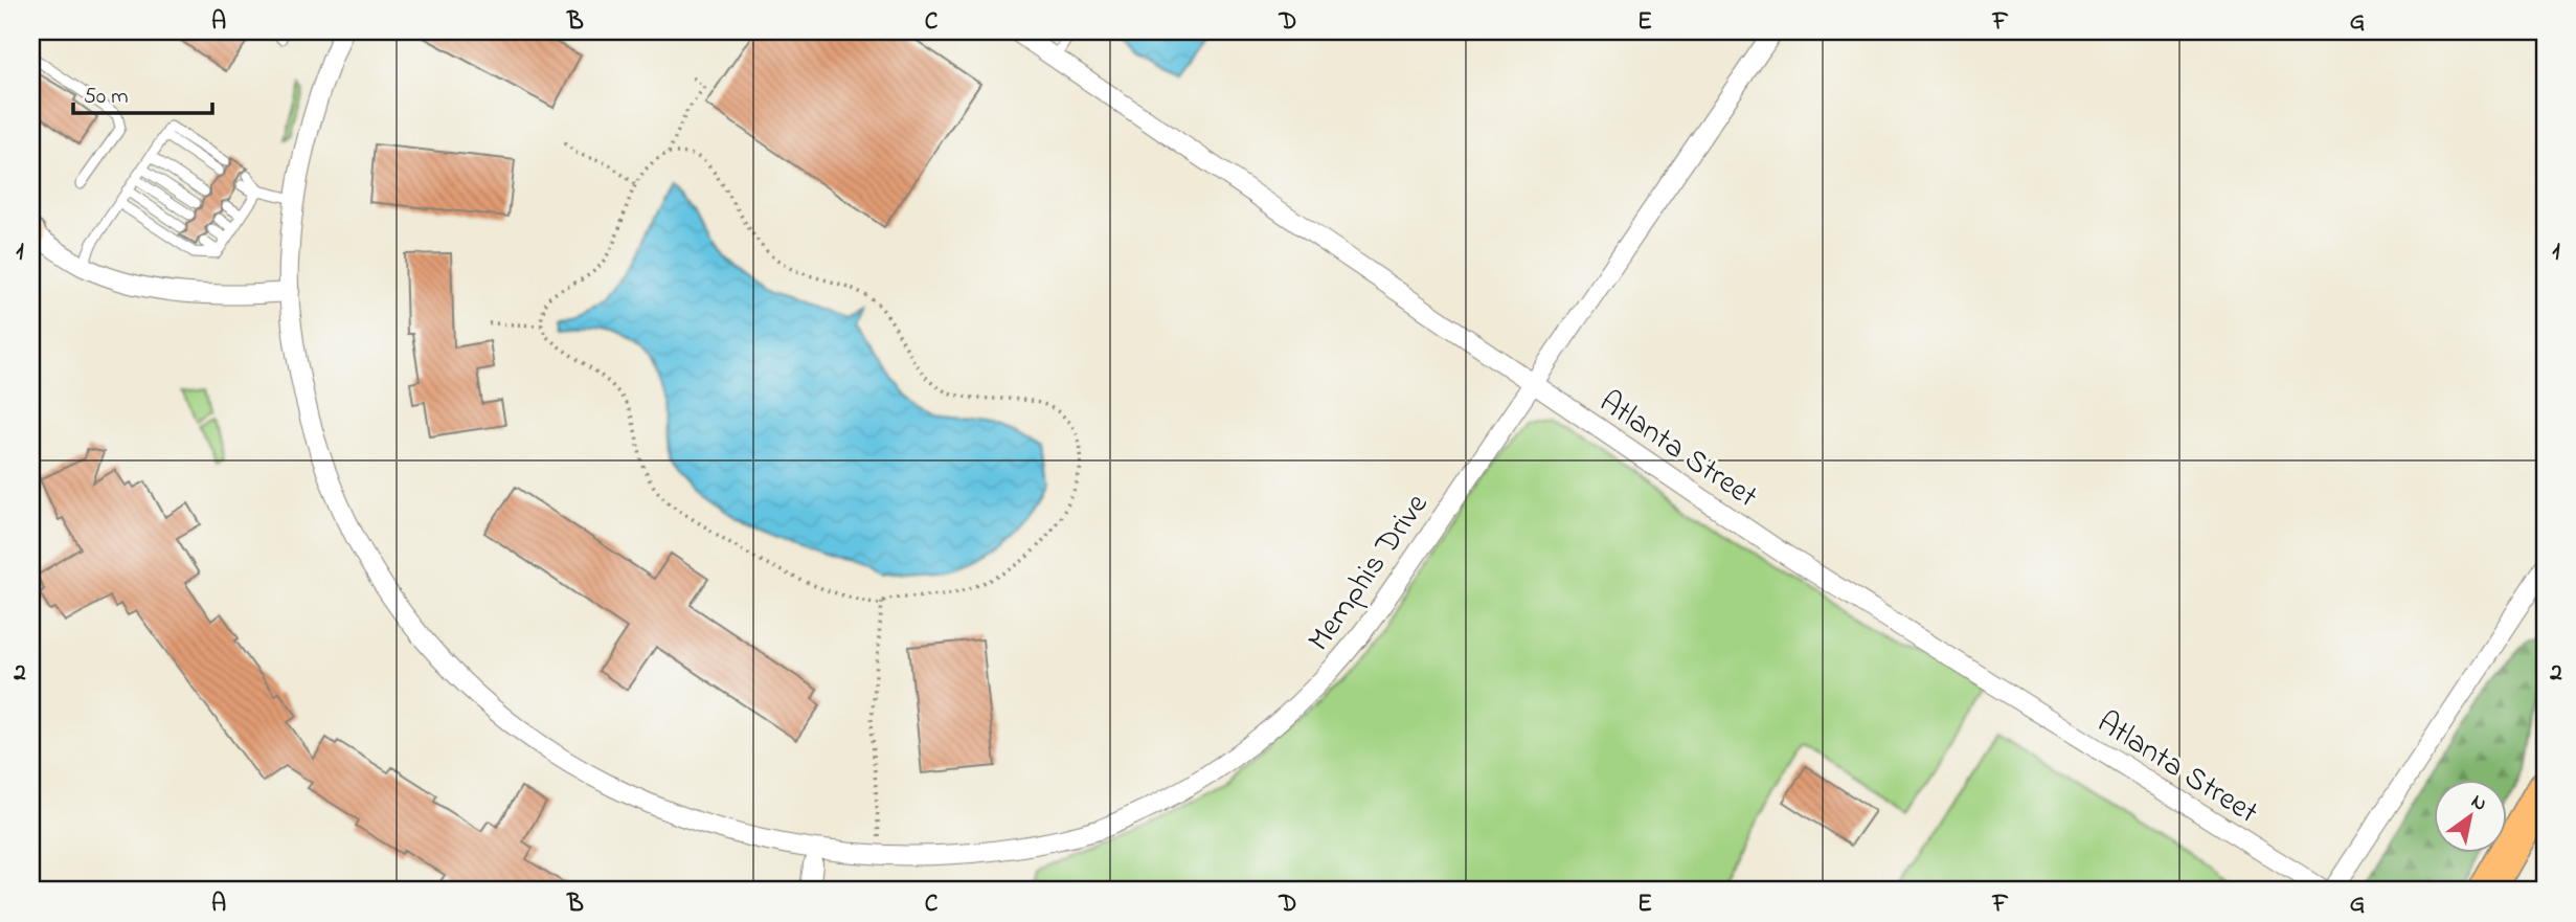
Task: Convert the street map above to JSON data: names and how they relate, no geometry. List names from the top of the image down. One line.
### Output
{"streets":{"street":["Atlanta Street","Memphis Drive"]},"crossings":[["Atlanta Street","Memphis Drive"]],"scale_bar":"50 m","north":"top right","grid":{"columns":["A","B","C","D","E","F","G"],"rows":["1","2"]}}
